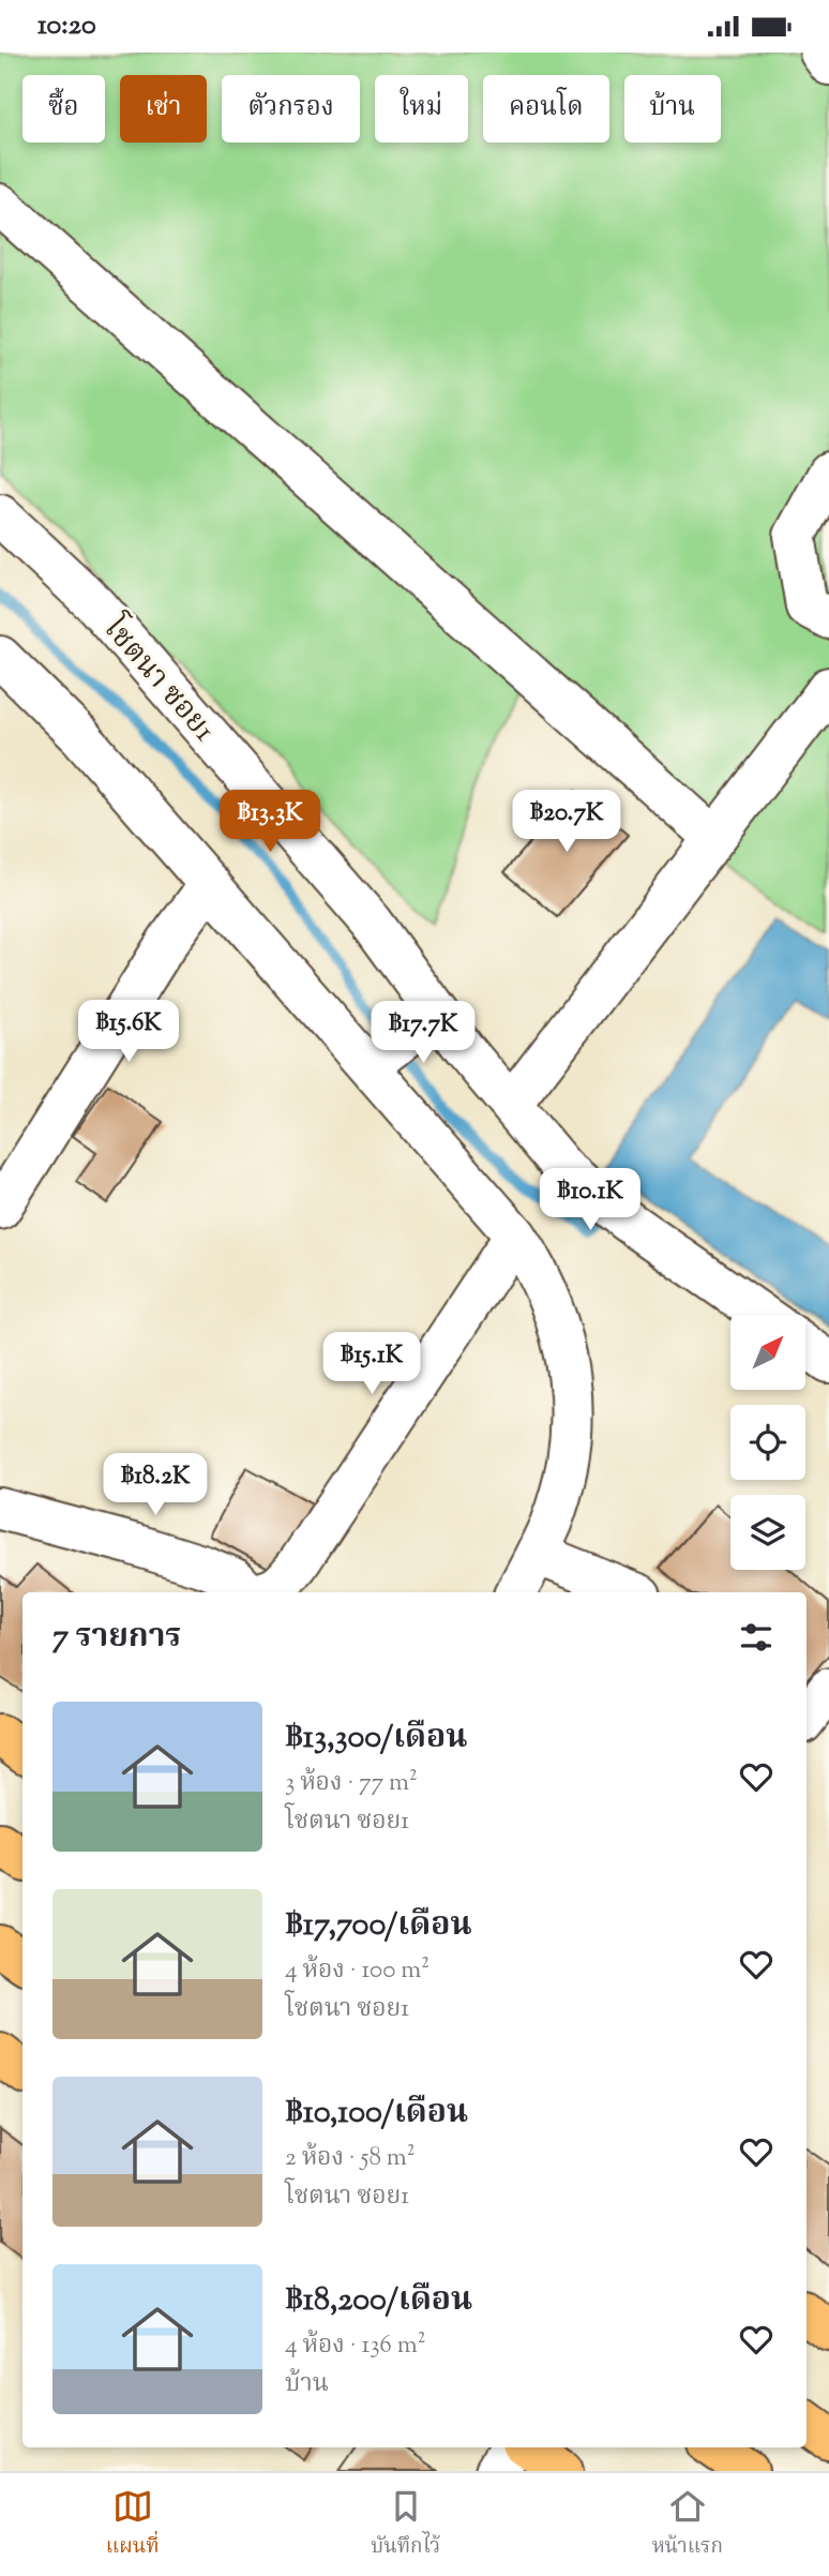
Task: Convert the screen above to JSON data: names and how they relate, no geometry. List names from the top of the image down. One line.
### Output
{"streets":{"street":["โชตนา ซอย1"]},"north":"top right","page":{"status":"10:20","chip":["ซื้อ","เช่า","ตัวกรอง","ใหม่","คอนโด","บ้าน"],"price":["฿13.3K","฿20.7K","฿15.6K","฿17.7K","฿10.1K","฿15.1K","฿18.2K"],"heading":"7 รายการ","list":[{"name":"฿13,300/เดือน","note":"3 ห้อง · 77 m² · โชตนา ซอย1"},{"name":"฿17,700/เดือน","note":"4 ห้อง · 100 m² · โชตนา ซอย1"},{"name":"฿10,100/เดือน","note":"2 ห้อง · 58 m² · โชตนา ซอย1"},{"name":"฿18,200/เดือน","note":"4 ห้อง · 136 m² · บ้าน"}],"tabs":["แผนที่","บันทึกไว้","หน้าแรก"]}}
